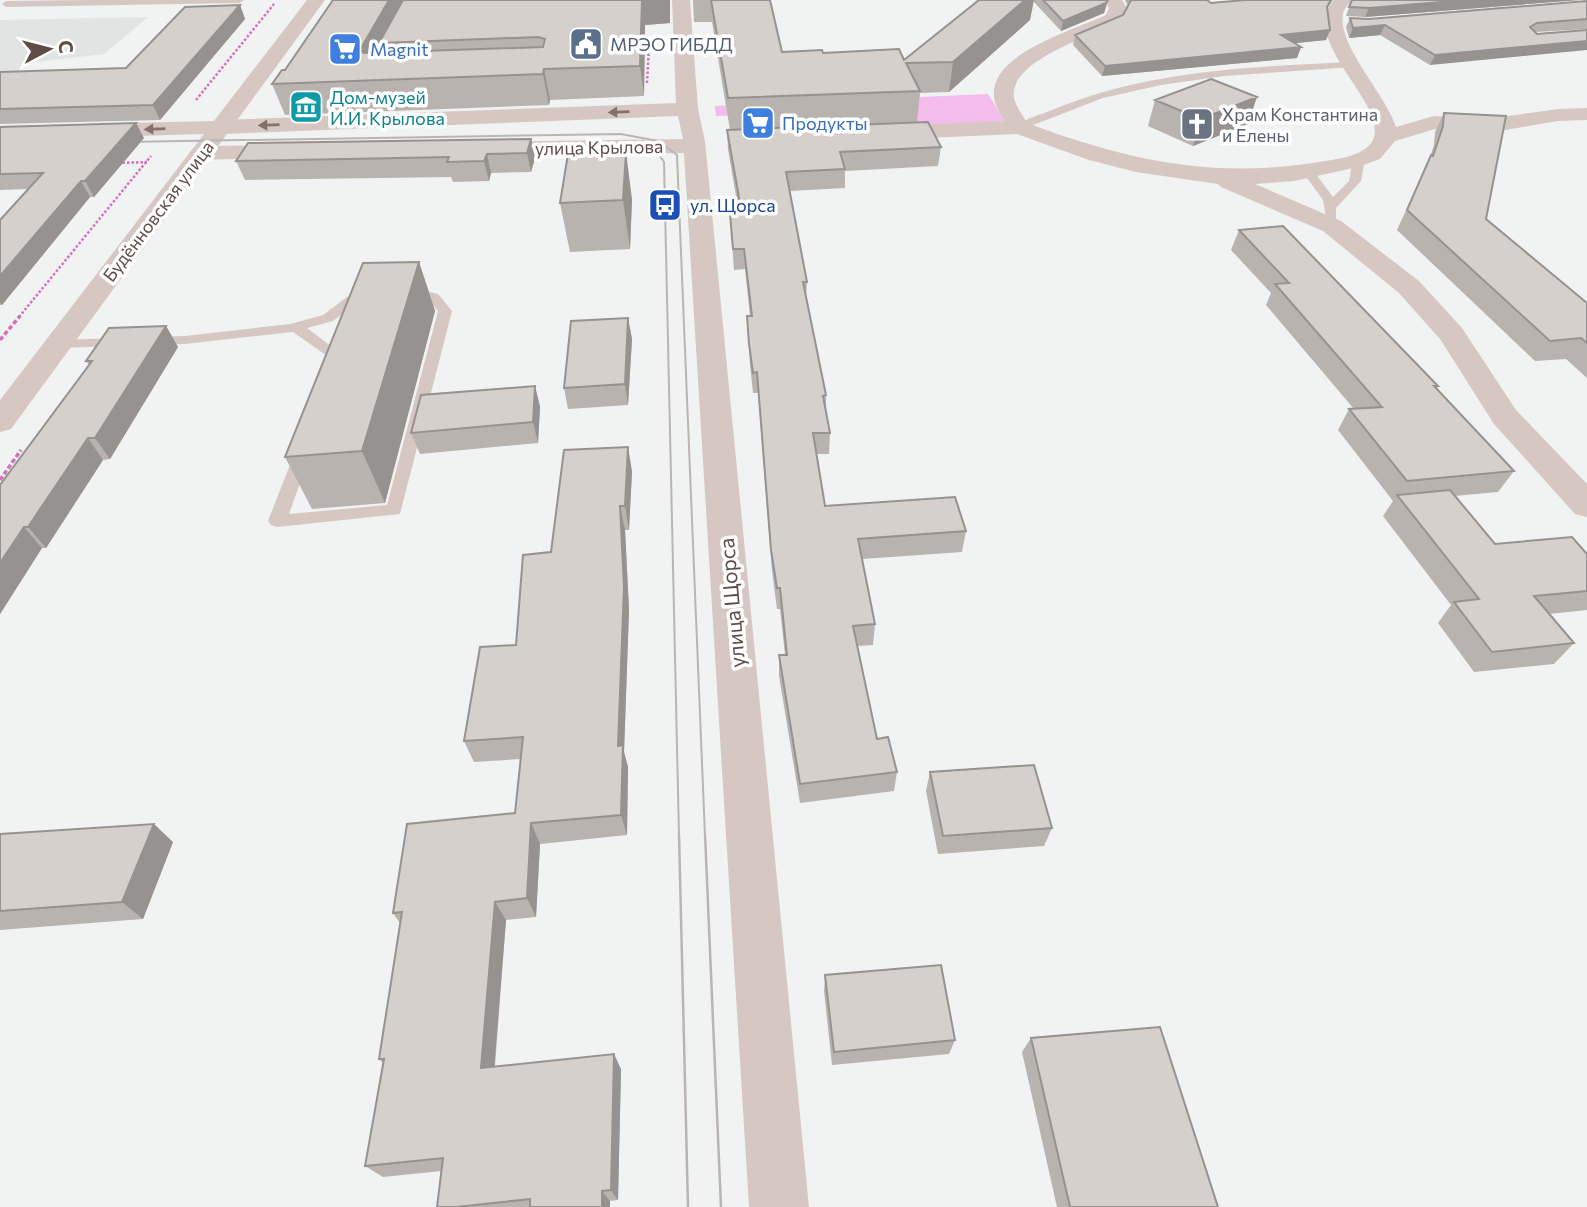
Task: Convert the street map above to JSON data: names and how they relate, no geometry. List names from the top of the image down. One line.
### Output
{"streets":{"street":["улица Крылова","Будённовская улица","улица Щорса"]},"crossings":[["улица Крылова","Будённовская улица"],["улица Крылова","улица Щорса"]],"places":{"public building":["МРЭО ГИБДД"],"supermarket":["Magnit","Продукты"],"museum":["Дом-музей И.И. Крылова"],"church":["Храм Константина и Елены"],"bus stop":["ул. Щорса"]},"north":"right"}
